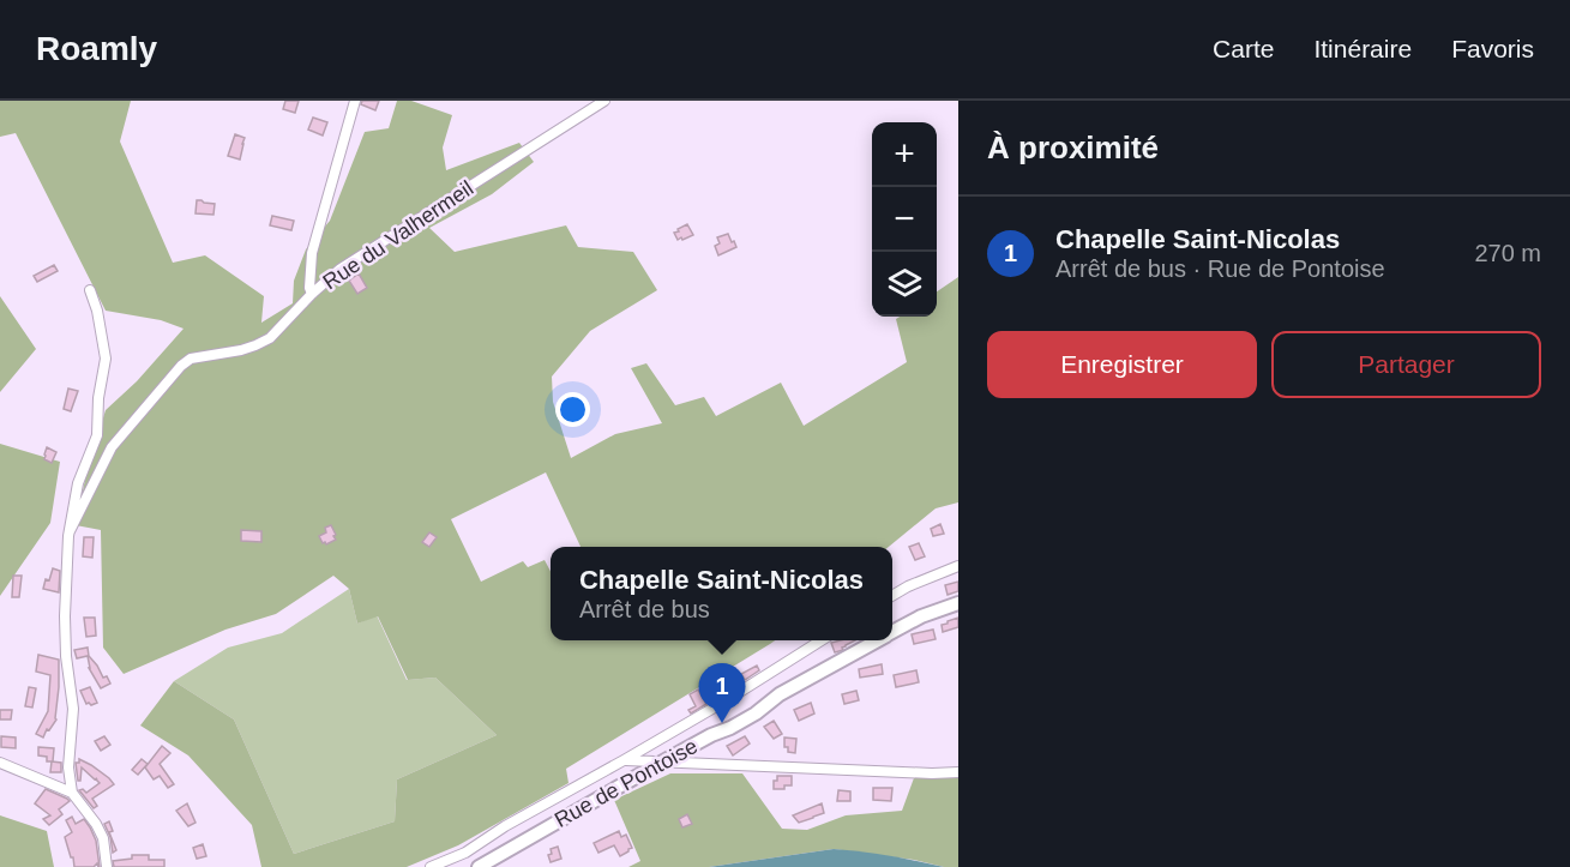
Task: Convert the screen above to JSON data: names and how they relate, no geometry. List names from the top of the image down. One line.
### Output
{"streets":{"main road":["Rue de Pontoise"],"street":["Rue du Valhermeil"]},"page":{"header":"Roamly","nav":["Carte","Itinéraire","Favoris"],"heading":"À proximité","map_buttons":["+","−"],"list":[{"mark":"1","name":"Chapelle Saint-Nicolas","note":"Arrêt de bus · Rue de Pontoise","value":"270 m"}],"buttons":["Enregistrer","Partager"],"popup":["Chapelle Saint-Nicolas","Arrêt de bus"],"pins":"1"}}
